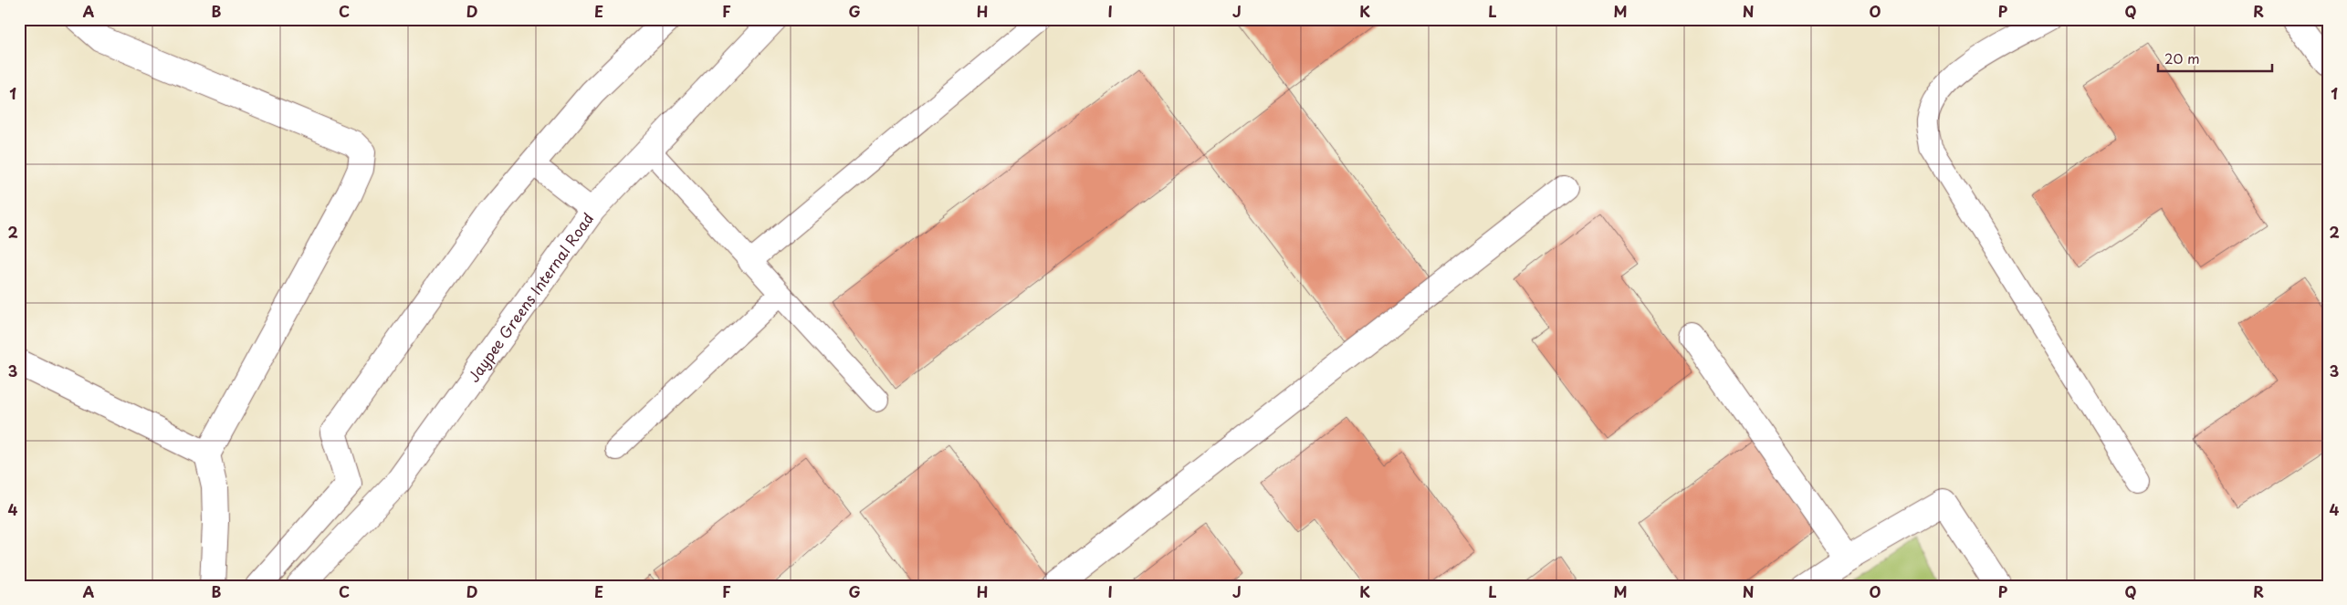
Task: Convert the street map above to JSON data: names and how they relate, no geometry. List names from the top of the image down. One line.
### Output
{"streets":{"street":["Jaypee Greens Internal Road"]},"scale_bar":"20 m","grid":{"columns":["A","B","C","D","E","F","G","H","I","J","K","L","M","N","O","P","Q","R"],"rows":["1","2","3","4"]}}
